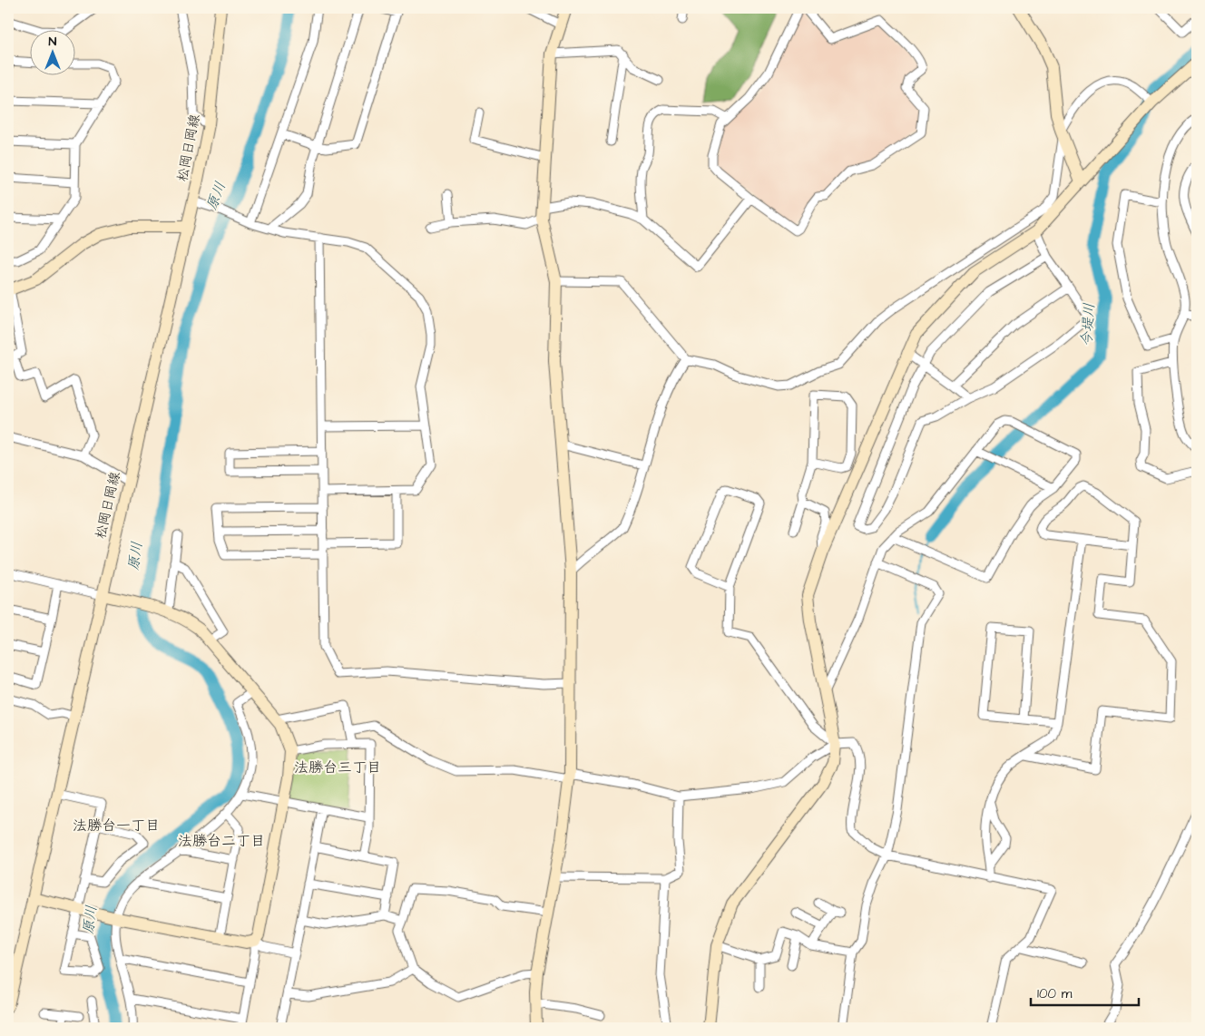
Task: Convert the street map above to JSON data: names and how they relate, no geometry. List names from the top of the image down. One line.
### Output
{"streets":{"street":["松岡日岡線"]},"districts":["法勝台三丁目","法勝台一丁目","法勝台二丁目"],"water":["原川","今堤川"],"scale_bar":"100 m","north":"top"}
